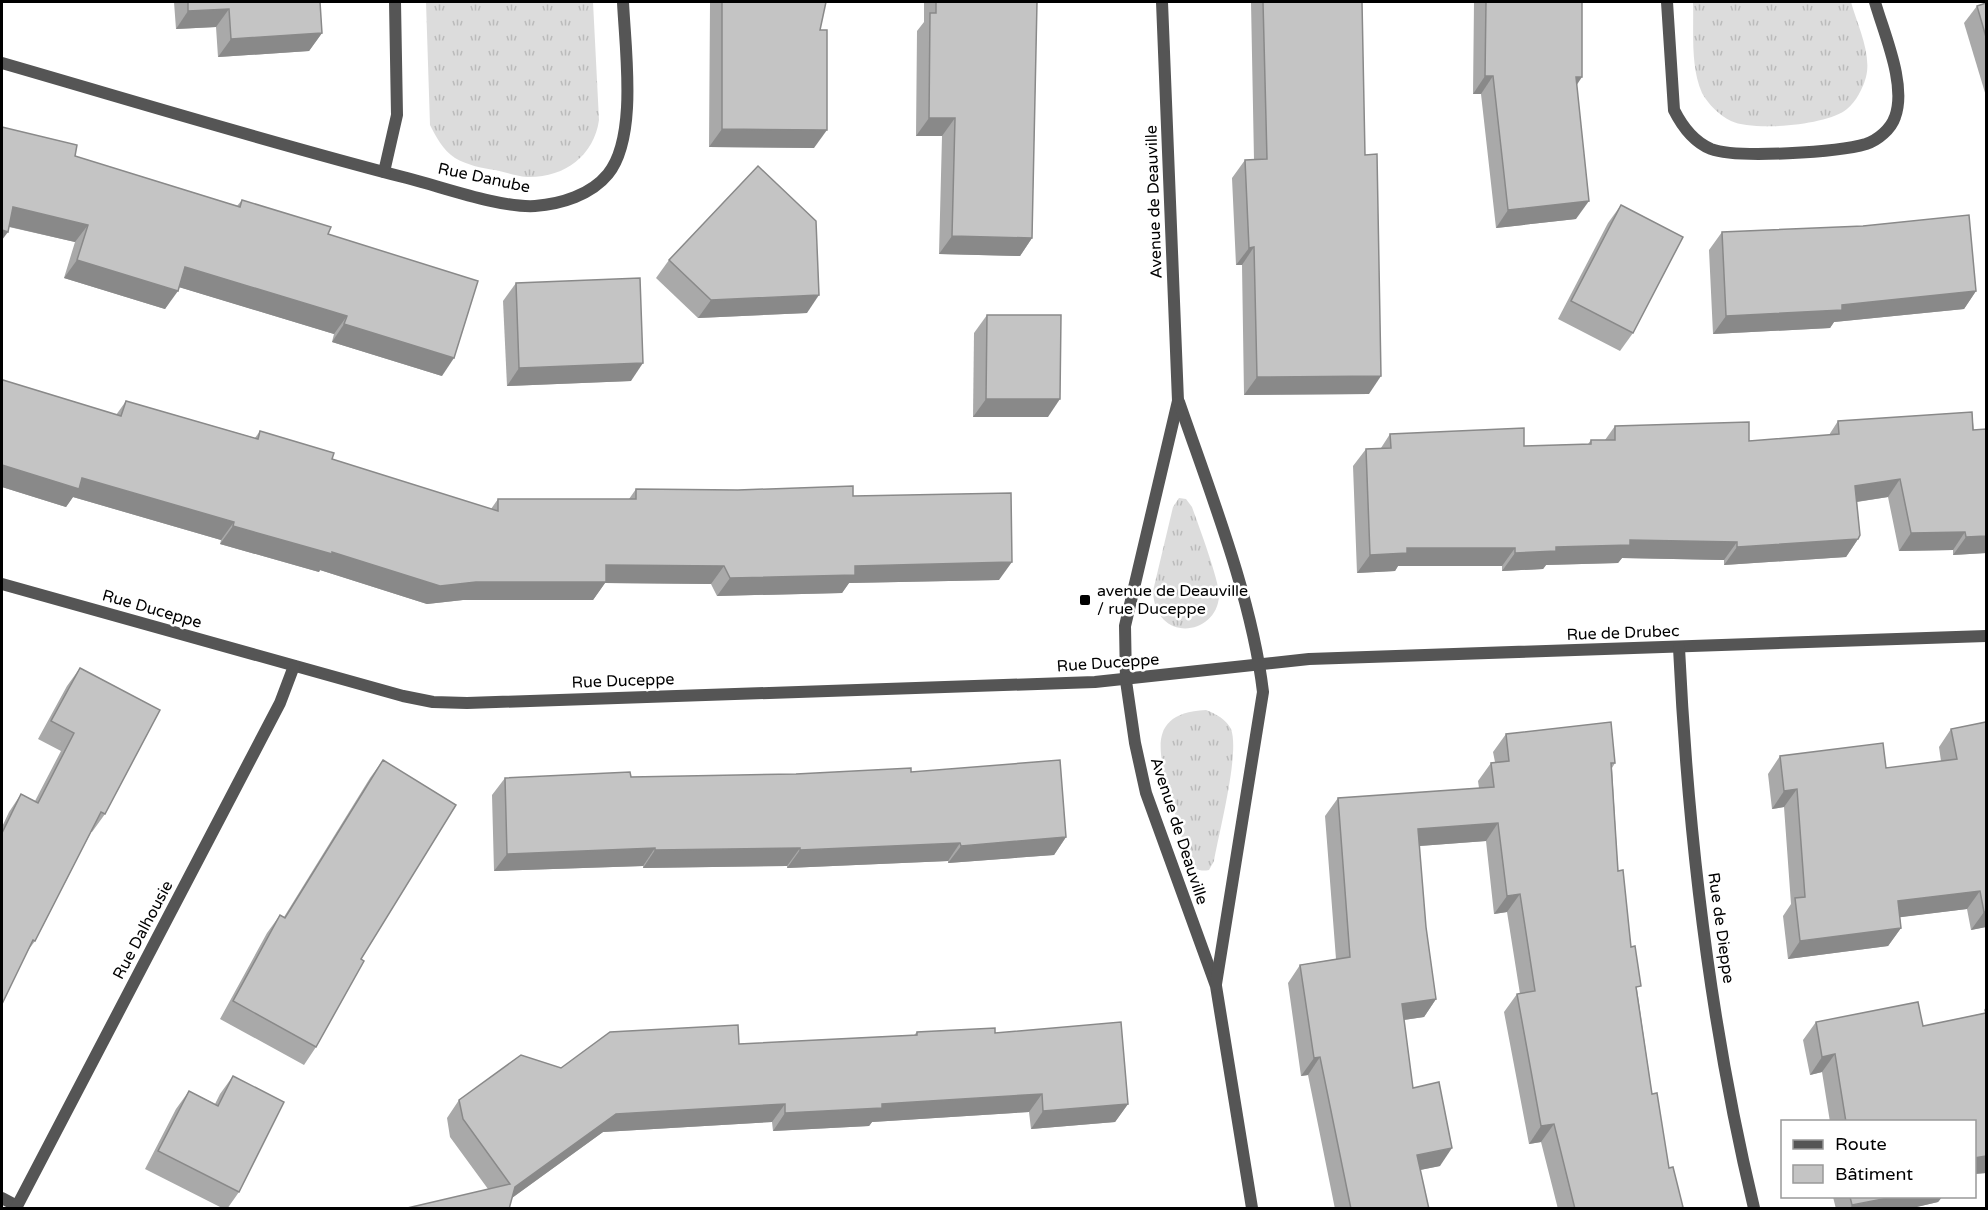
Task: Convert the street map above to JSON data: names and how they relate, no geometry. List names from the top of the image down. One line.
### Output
{"streets":{"street":["Rue Danube","Avenue de Deauville","Rue Duceppe","Rue de Drubec","Rue de Dieppe","Rue Dalhousie"]},"crossings":[["Avenue de Deauville","Rue Duceppe"],["Avenue de Deauville","Rue de Drubec"],["Rue Duceppe","Rue de Drubec"],["Rue Duceppe","Rue Dalhousie"],["Rue de Drubec","Rue de Dieppe"]],"places":{"transit":["avenue de Deauville / rue Duceppe"]},"legend":["Route","Bâtiment"]}
